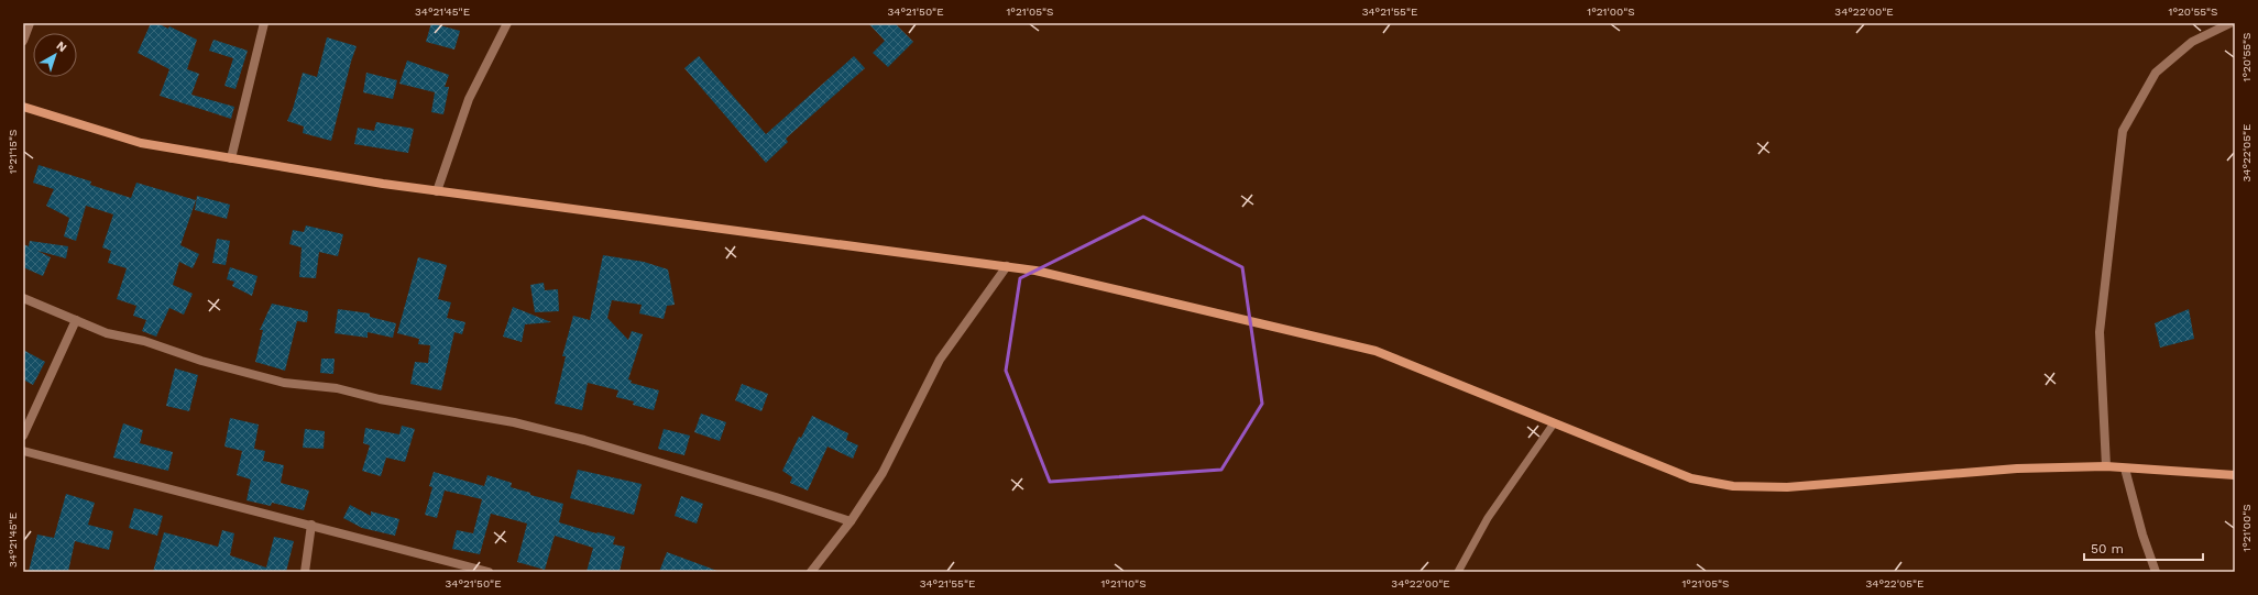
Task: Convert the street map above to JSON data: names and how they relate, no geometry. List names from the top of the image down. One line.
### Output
{"scale_bar":"50 m","north":"top right","coordinates":["34°21'45\"E","34°21'50\"E","1°21'05\"S","34°21'55\"E","1°21'00\"S","34°22'00\"E","1°20'55\"S","1°21'15\"S","34°22'05\"E","1°21'10\"S"]}
